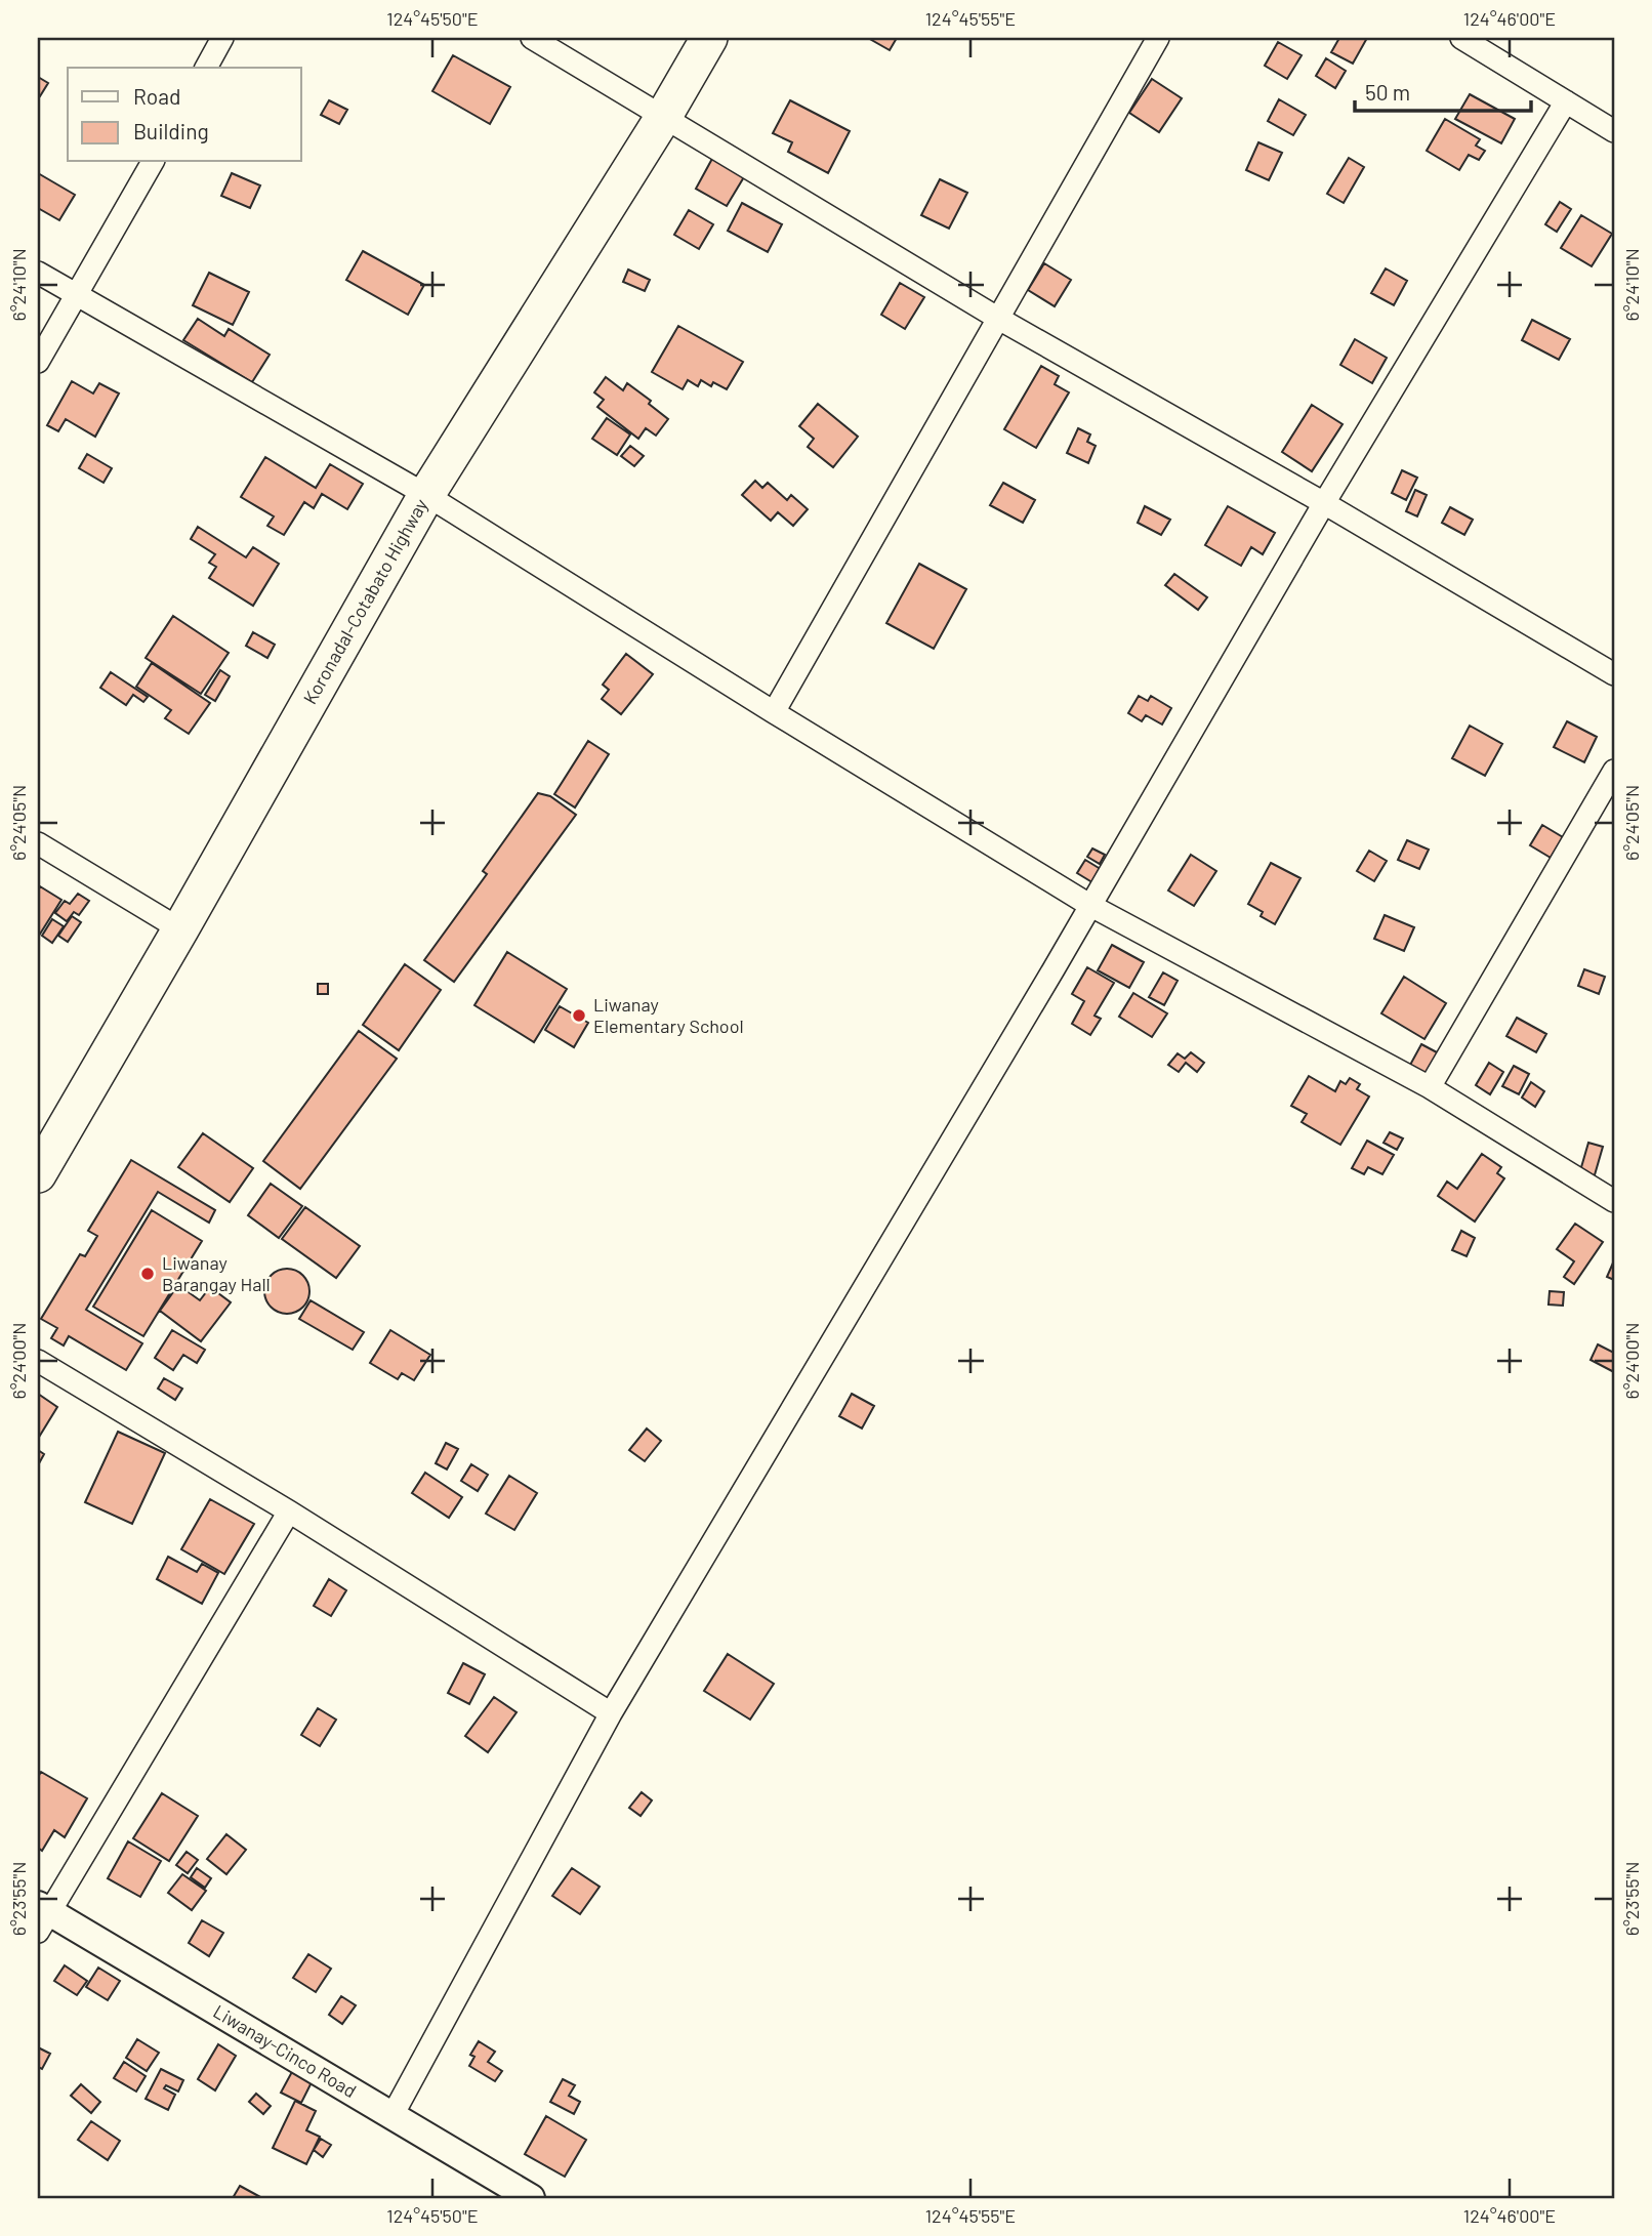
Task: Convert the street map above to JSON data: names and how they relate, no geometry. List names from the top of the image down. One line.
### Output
{"streets":{"highway":["Koronadal-Cotabato Highway"],"street":["Liwanay-Cinco Road"]},"places":["Liwanay Elementary School","Liwanay Barangay Hall"],"legend":["Road","Building"],"scale_bar":"50 m","coordinates":["124°45'50\"E","124°45'55\"E","124°46'00\"E","6°24'10\"N","6°24'05\"N","6°24'00\"N","6°23'55\"N"]}
